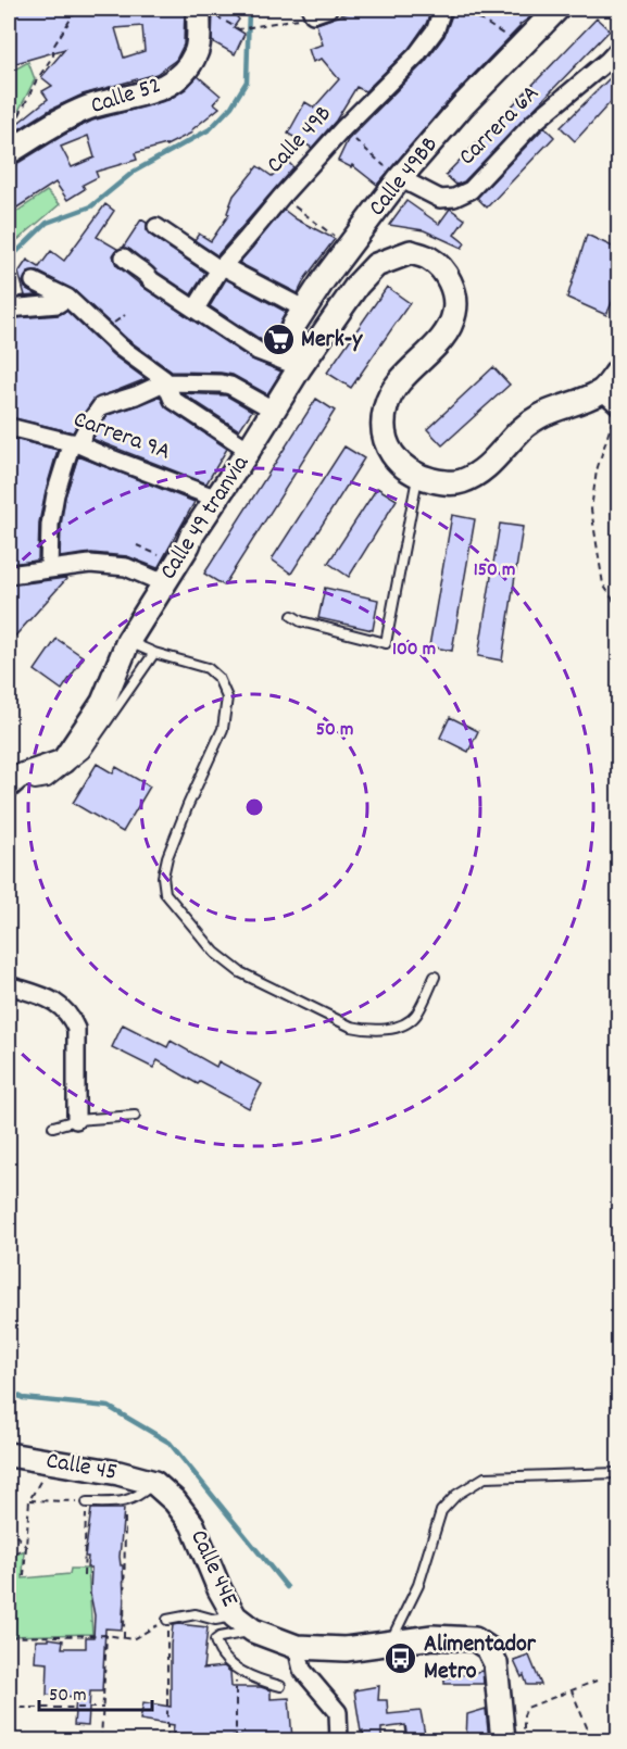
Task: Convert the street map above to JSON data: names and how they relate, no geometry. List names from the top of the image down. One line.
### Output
{"streets":{"street":["Calle 52","Carrera 6A","Calle 49B","Calle 49BB","Carrera 9A","Calle 49 tranvia","Calle 45","Calle 44E"]},"crossings":[["Carrera 6A","Calle 49BB"],["Calle 49BB","Calle 49 tranvia"],["Carrera 9A","Calle 49 tranvia"],["Calle 45","Calle 44E"]],"places":{"supermarket":["Merk-y"],"bus stop":["Alimentador Metro"]},"scale_bar":"50 m","rings":["150 m","100 m","50 m"]}
